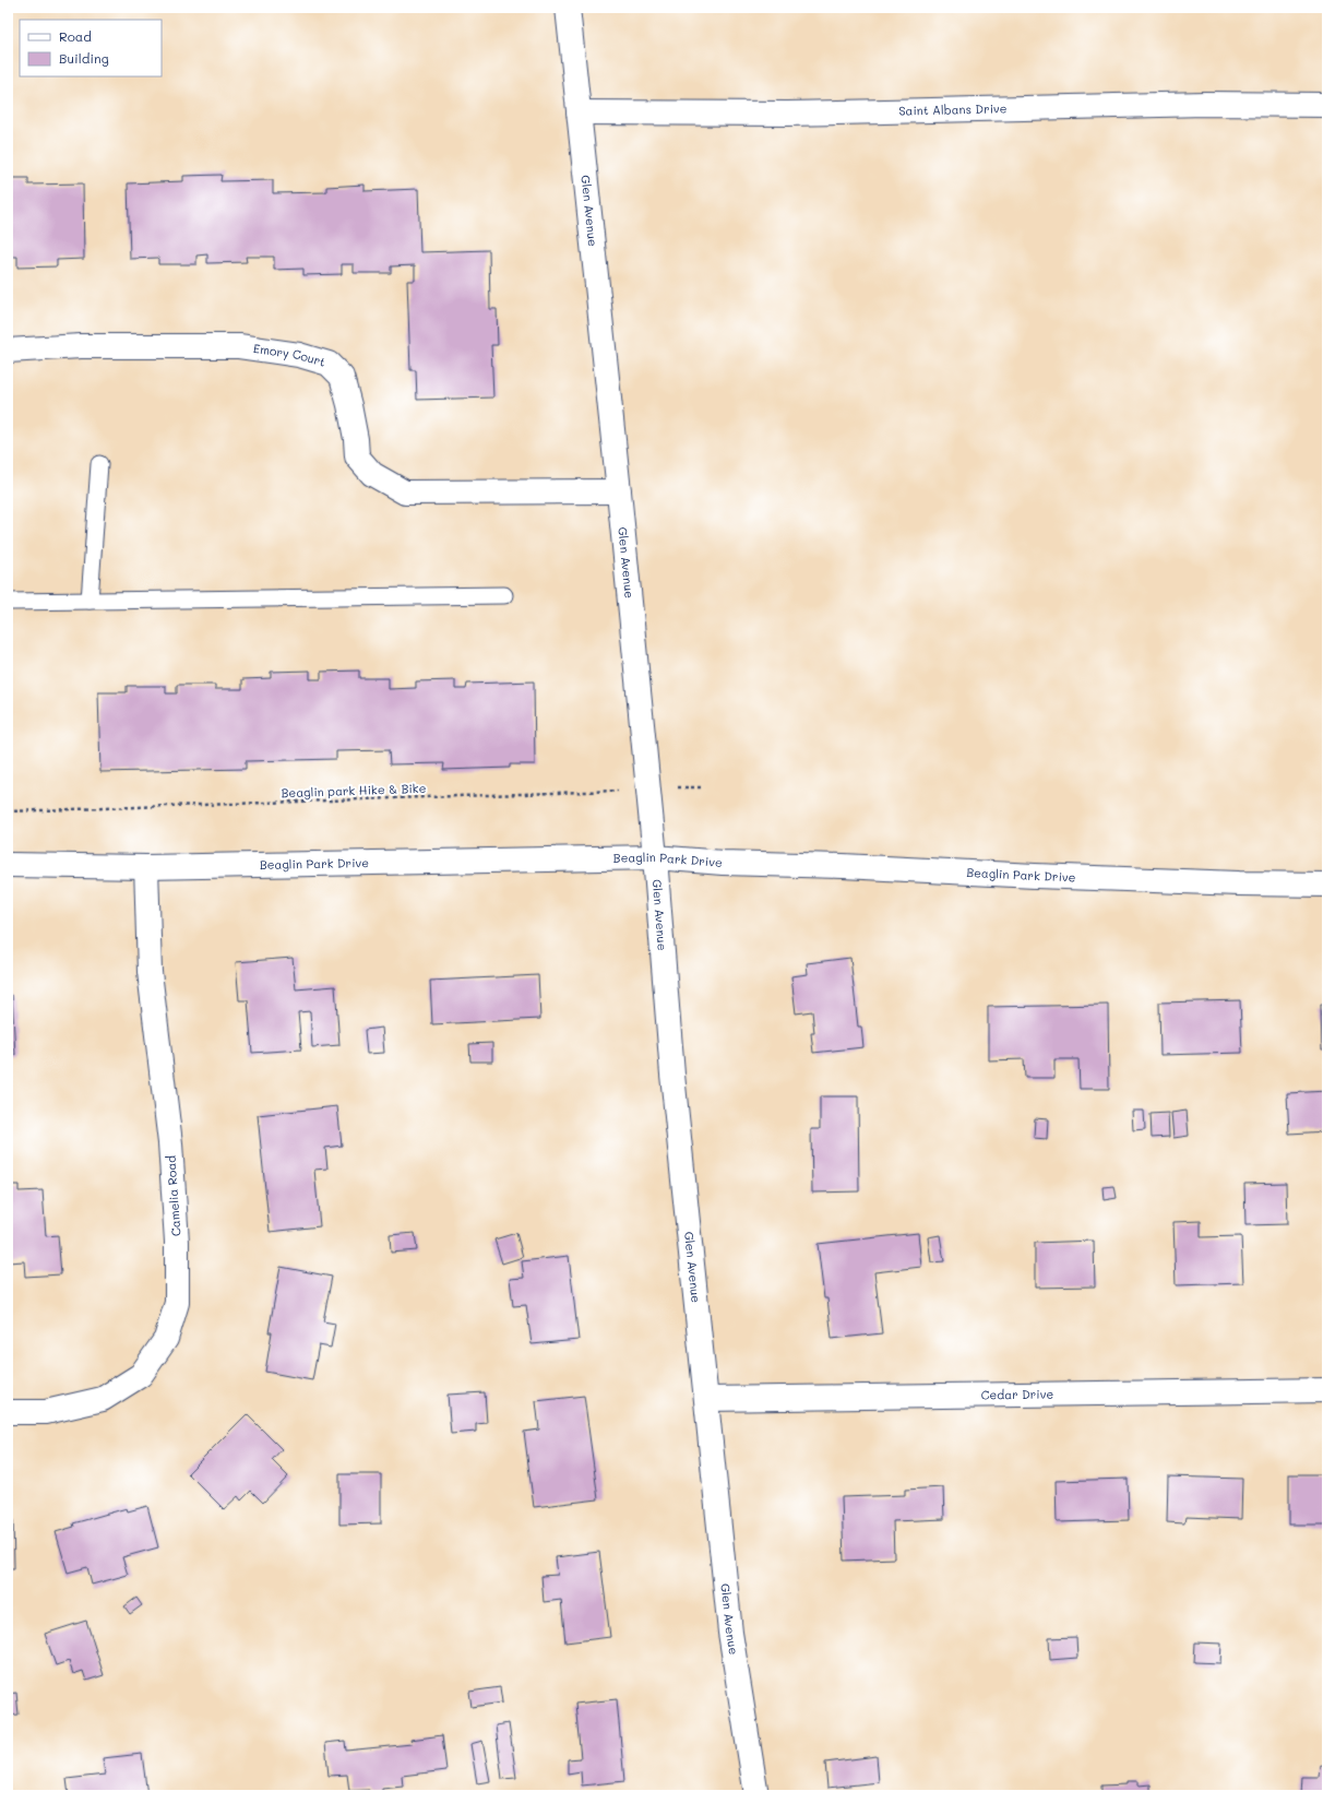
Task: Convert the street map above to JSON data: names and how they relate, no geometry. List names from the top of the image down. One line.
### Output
{"streets":{"street":["Saint Albans Drive","Glen Avenue","Emory Court","Beaglin Park Drive","Camelia Road","Cedar Drive"],"path":["Beaglin park Hike & Bike"]},"crossings":[["Saint Albans Drive","Glen Avenue"],["Glen Avenue","Emory Court"],["Glen Avenue","Beaglin park Hike & Bike"],["Glen Avenue","Beaglin Park Drive"],["Glen Avenue","Cedar Drive"],["Beaglin Park Drive","Camelia Road"]],"legend":["Road","Building"]}
